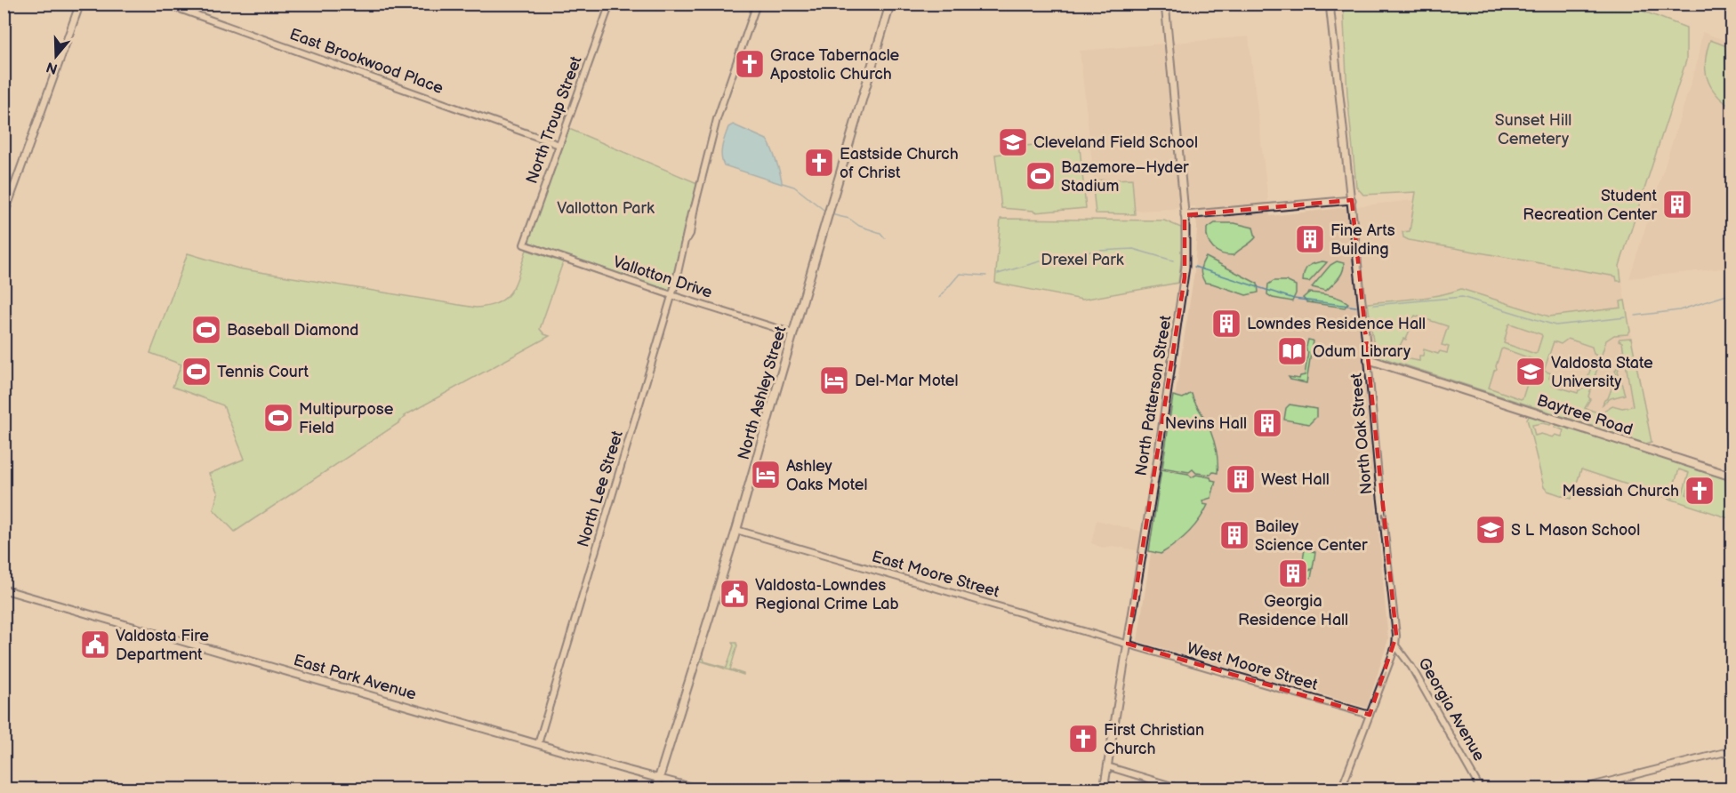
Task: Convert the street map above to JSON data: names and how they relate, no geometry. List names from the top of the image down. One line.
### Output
{"streets":{"main road":["North Ashley Street","North Patterson Street","Baytree Road","North Oak Street","East Park Avenue"],"street":["East Brookwood Place","North Troup Street","Vallotton Drive","North Lee Street","East Moore Street","West Moore Street","Georgia Avenue"]},"crossings":[["East Brookwood Place","North Troup Street"],["North Troup Street","Vallotton Drive"],["Vallotton Drive","North Ashley Street"],["Vallotton Drive","North Lee Street"],["North Ashley Street","East Moore Street"],["North Ashley Street","East Park Avenue"],["North Patterson Street","East Moore Street"],["North Patterson Street","West Moore Street"],["Baytree Road","North Oak Street"],["North Oak Street","West Moore Street"],["North Oak Street","Georgia Avenue"],["North Lee Street","East Park Avenue"],["East Moore Street","West Moore Street"]],"one_way":["North Oak Street"],"parks":["Sunset Hill Cemetery","Vallotton Park","Drexel Park"],"places":{"church":["Grace Tabernacle Apostolic Church","Eastside Church of Christ","Messiah Church","First Christian Church"],"school or university":["Cleveland Field School","Valdosta State University","S L Mason School"],"sports":["Bazemore–Hyder Stadium","Baseball Diamond","Tennis Court","Multipurpose Field"],"building":["Student Recreation Center","Fine Arts Building","Lowndes Residence Hall","Nevins Hall","West Hall","Bailey Science Center","Georgia Residence Hall"],"library":["Odum Library"],"hotel":["Del-Mar Motel","Ashley Oaks Motel"],"public building":["Valdosta-Lowndes Regional Crime Lab","Valdosta Fire Department"]},"north":"bottom"}
